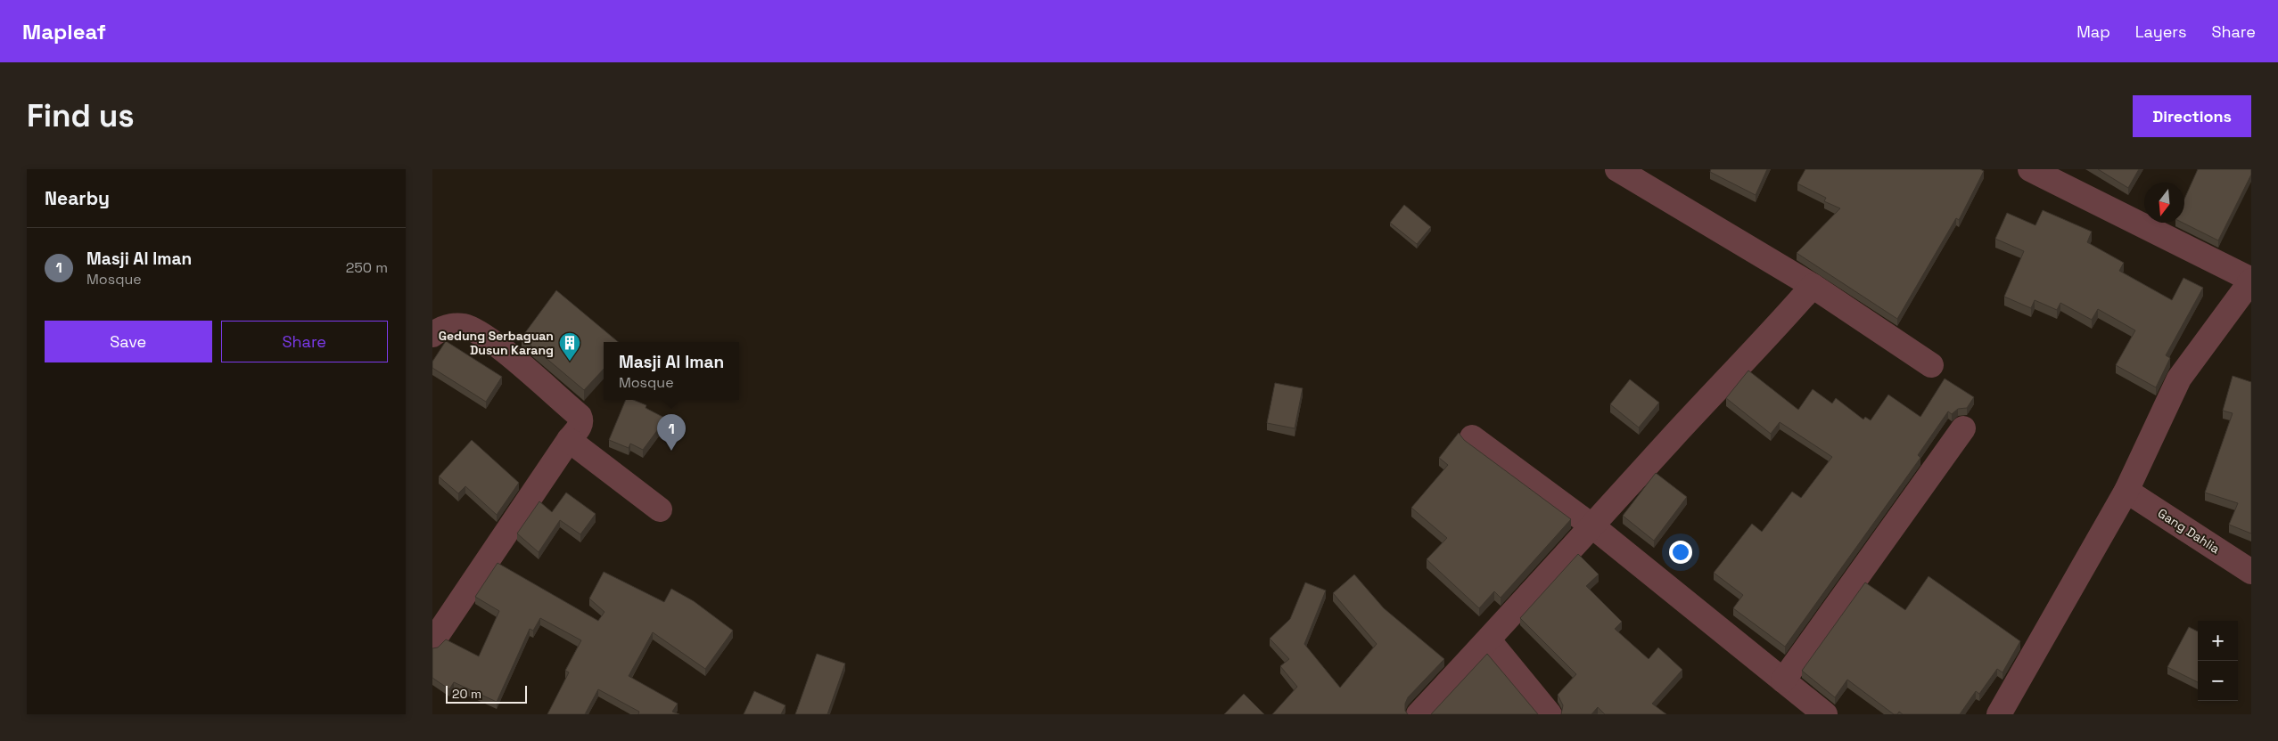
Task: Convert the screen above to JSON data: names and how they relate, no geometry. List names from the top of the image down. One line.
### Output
{"streets":{"street":["Gang Dahlia"]},"places":{"building":["Gedung Serbaguan Dusun Karang"]},"scale_bar":"20 m","north":"bottom","page":{"header":"Mapleaf","nav":["Map","Layers","Share"],"buttons":["Directions",["Save","Share"]],"title":"Find us","heading":"Nearby","list":[{"mark":"1","name":"Masji Al Iman","note":"Mosque","value":"250 m"}],"popup":["Masji Al Iman","Mosque"],"pins":"1","map_buttons":["+","−"],"scale":"20 m"}}
